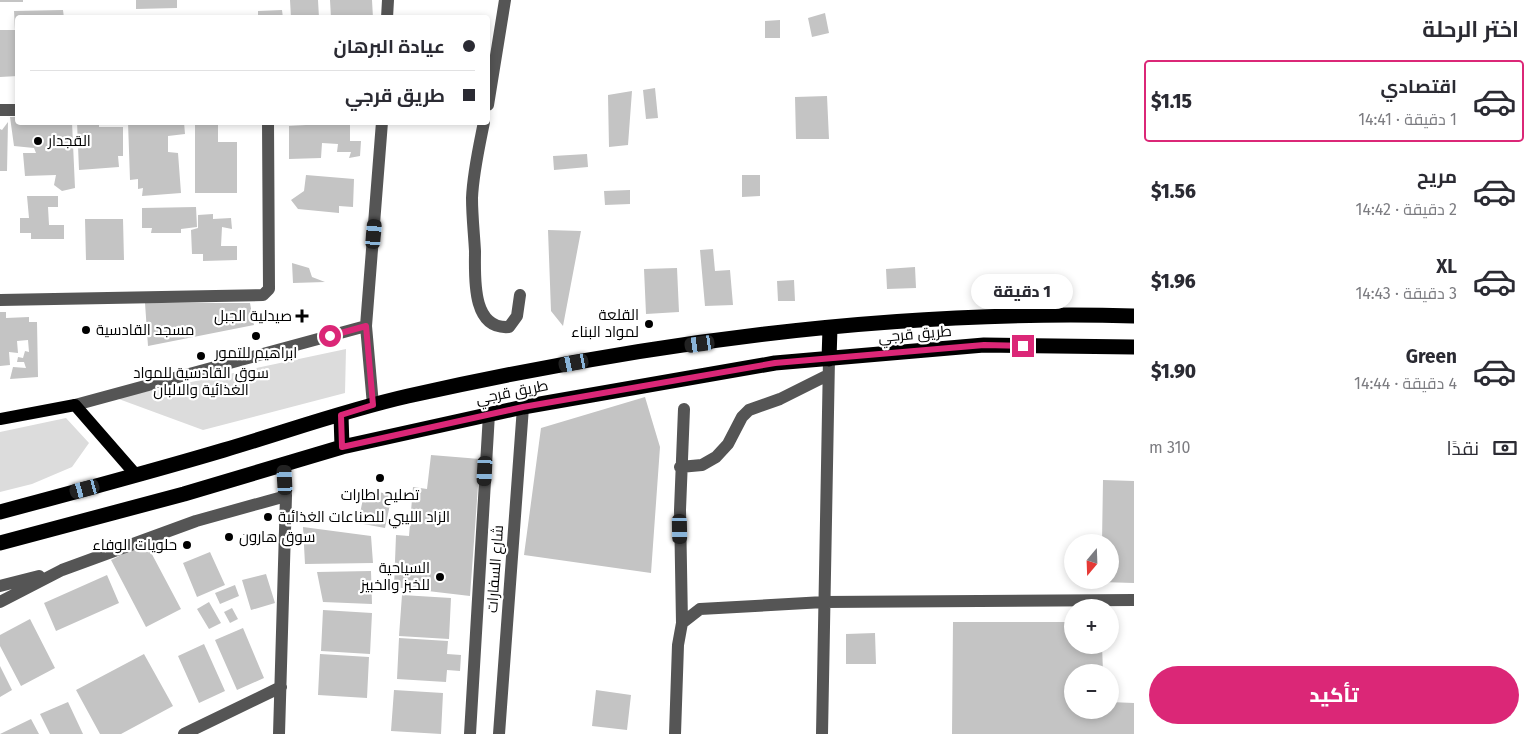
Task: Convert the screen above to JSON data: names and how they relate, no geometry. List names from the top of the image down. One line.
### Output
{"streets":{"highway":["طريق قرجي"],"street":["شارع السفارات"]},"crossings":[["طريق قرجي","شارع السفارات"]],"places":{"other":["القجدار","القلعة لمواد البناء","مسجد القادسية","ابراهيم للتمور","سوق القادسية للمواد الغذائية والالبان","تصليح اطارات","الزاد الليبي للصناعات الغذائية","سوق هارون","حلويات الوفاء","السياحية للخبز والخبيز"],"health":["صيدلية الجبل"]},"north":"bottom","page":{"heading":"اختر الرحلة","banner":["عيادة البرهان","طريق قرجي"],"list":[{"name":"اقتصادي","note":"1 دقيقة · 14:41","value":"$1.15"},{"name":"مريح","note":"2 دقيقة · 14:42","value":"$1.56"},{"name":"XL","note":"3 دقيقة · 14:43","value":"$1.96"},{"name":"Green","note":"4 دقيقة · 14:44","value":"$1.90"}],"bubble":"1 دقيقة","pay":["نقدًا","310 m"],"map_buttons":["+","−"],"buttons":"تأكيد"}}
